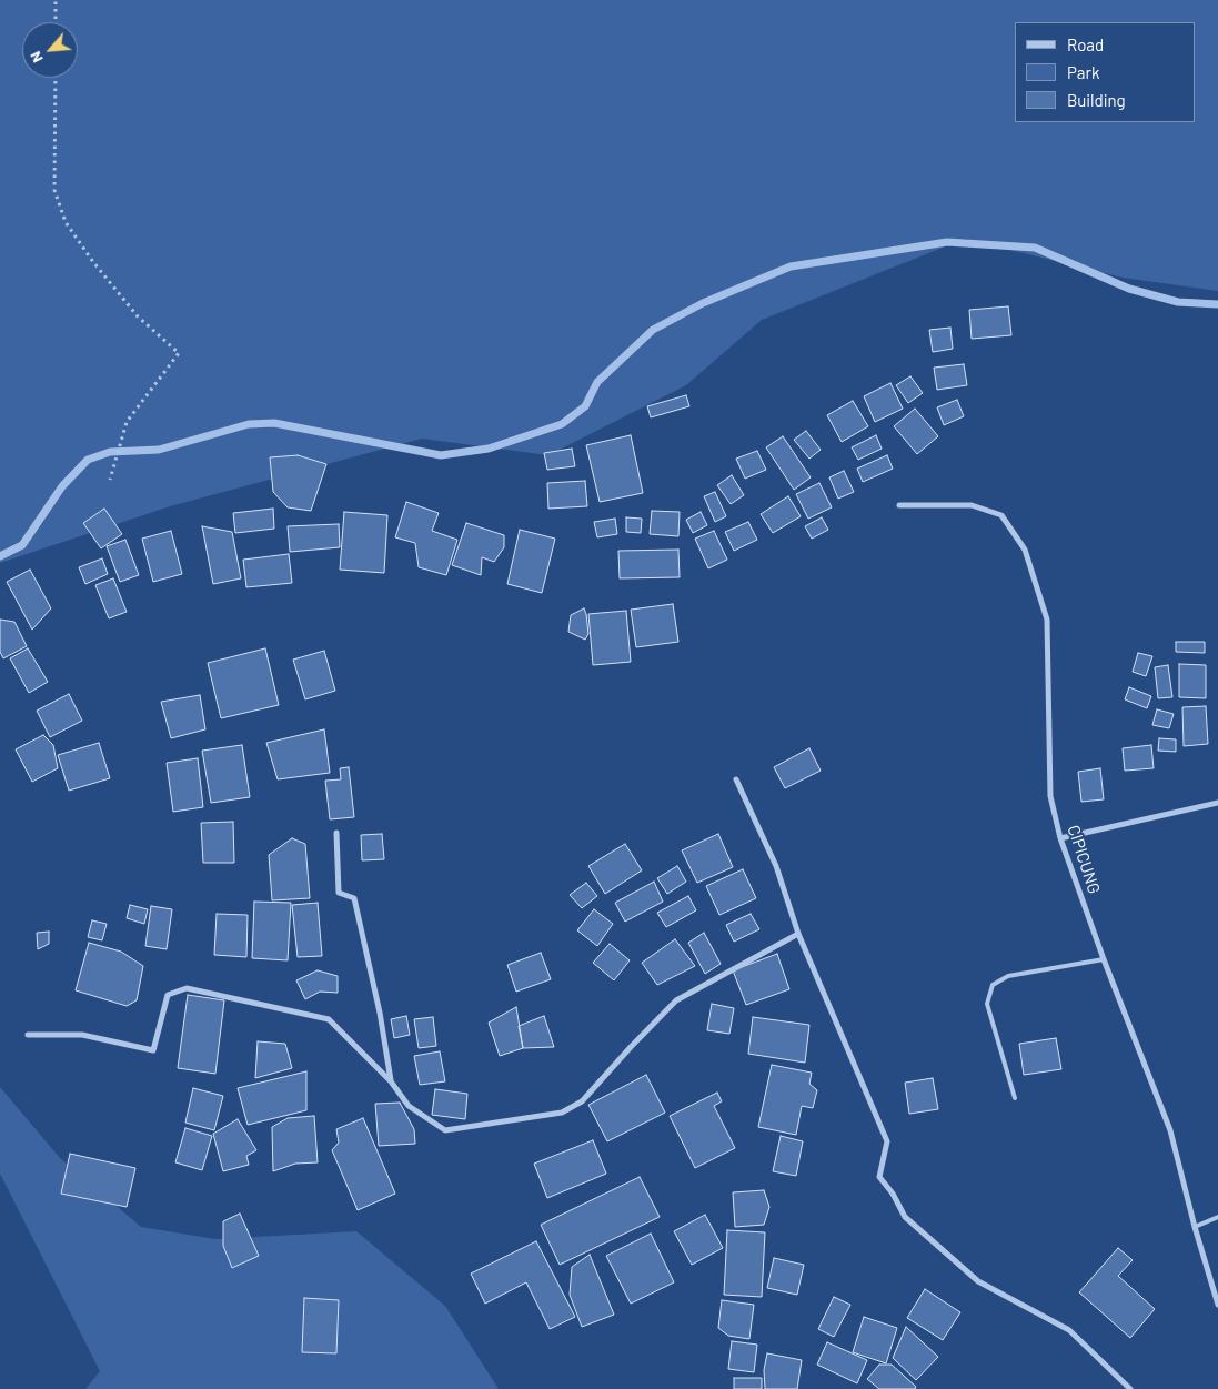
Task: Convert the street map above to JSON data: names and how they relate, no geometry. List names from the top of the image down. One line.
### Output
{"streets":{"street":["CIPICUNG"]},"legend":["Road","Park","Building"],"north":"bottom left"}
